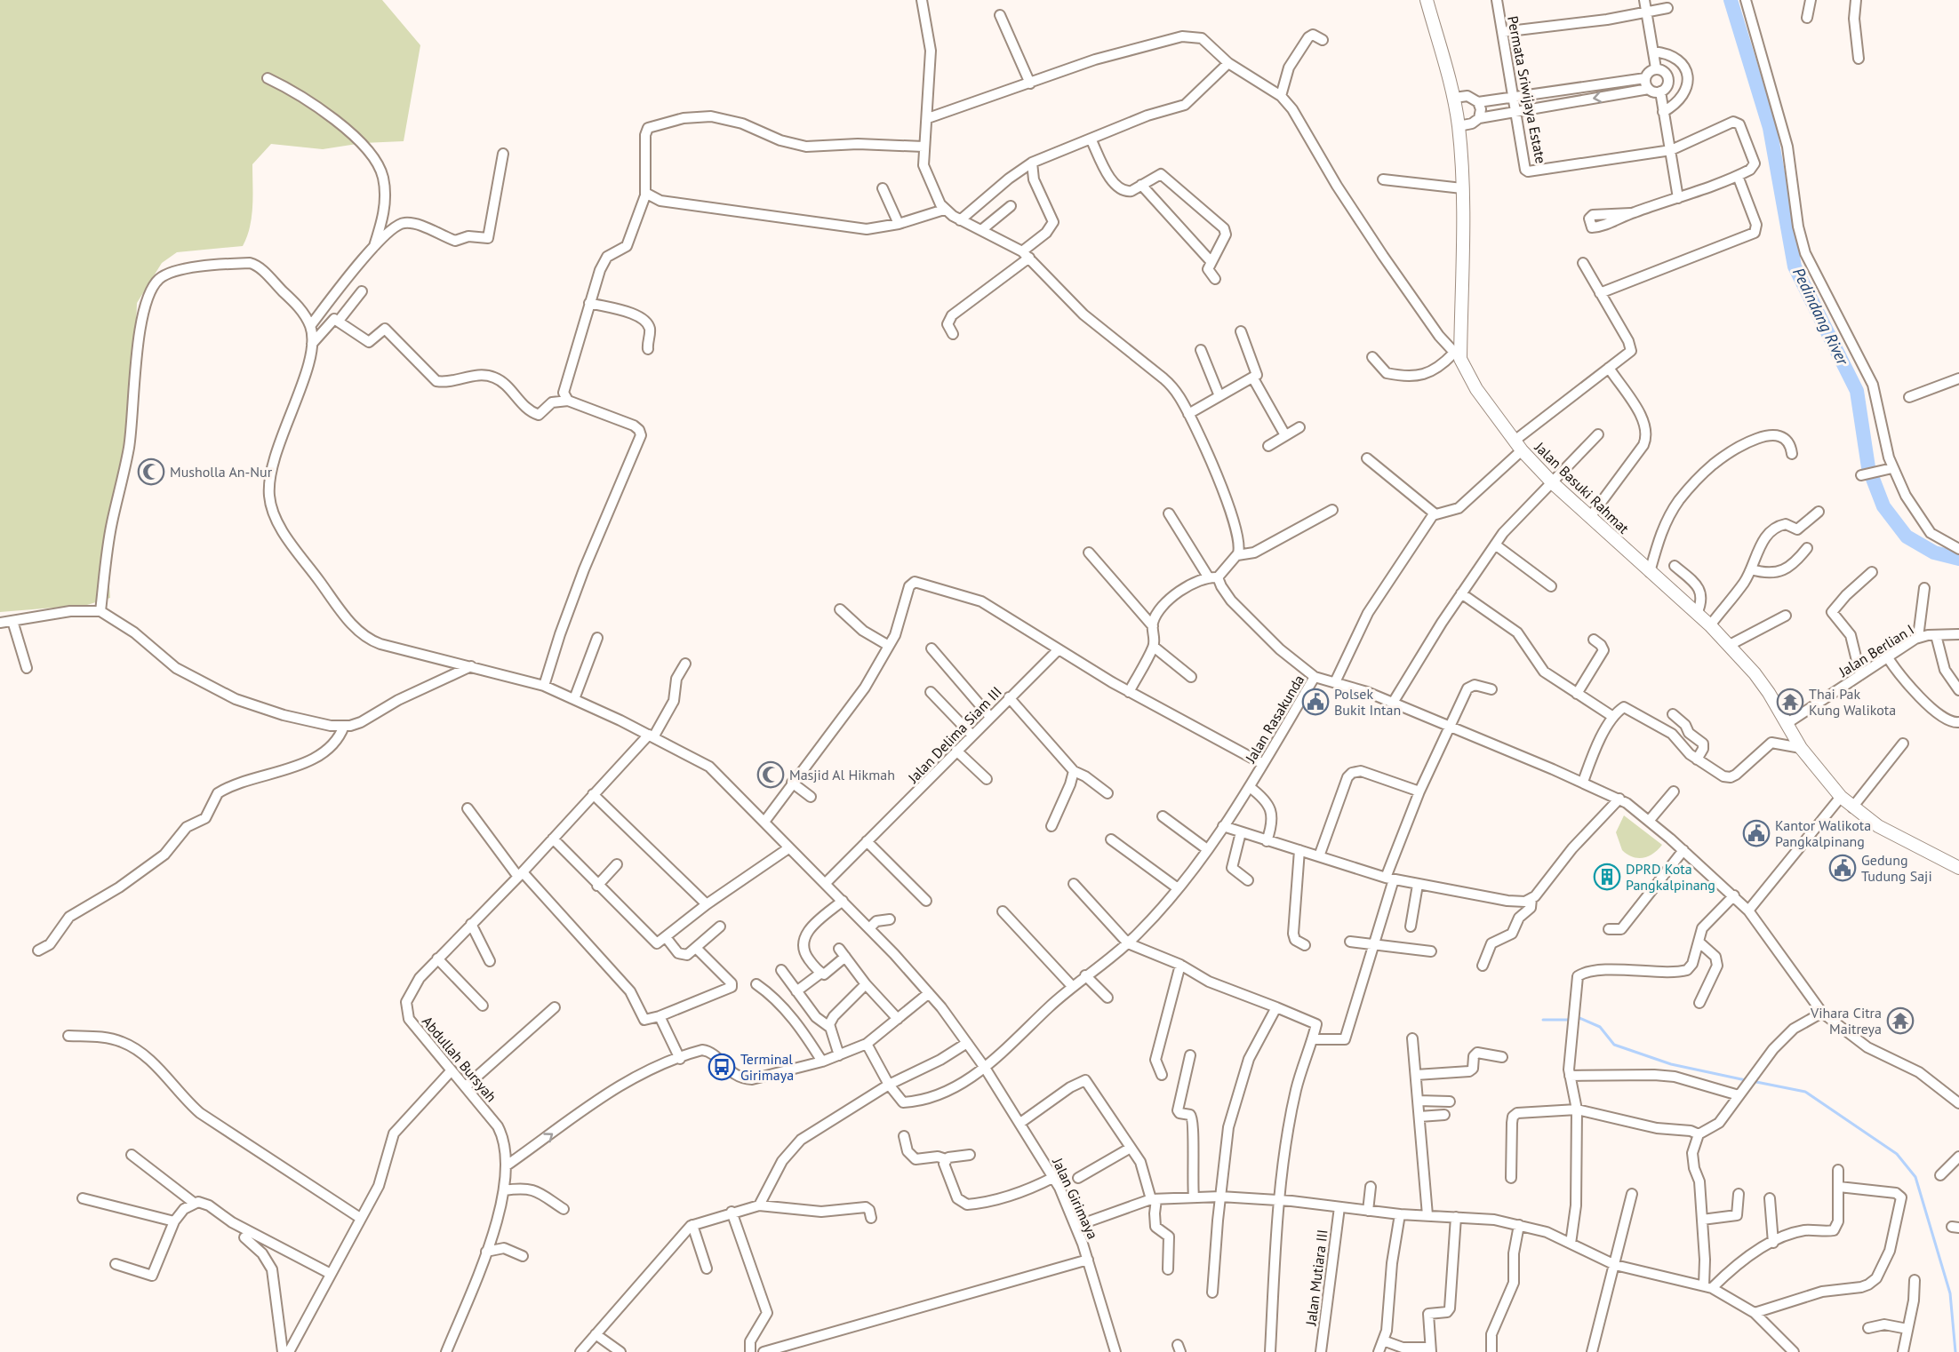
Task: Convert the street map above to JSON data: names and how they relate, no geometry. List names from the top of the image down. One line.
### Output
{"streets":{"street":["Permata Sriwijaya Estate","Jalan Basuki Rahmat","Jalan Berlian I","Jalan Rasakunda","Jalan Delima Siam III","Abdullah Bursyah","Jalan Girimaya","Jalan Mutiara III"]},"crossings":[["Jalan Basuki Rahmat","Jalan Berlian I"],["Jalan Rasakunda","Jalan Girimaya"],["Jalan Delima Siam III","Jalan Girimaya"],["Abdullah Bursyah","Jalan Girimaya"]],"water":["Pedindang River"],"places":{"mosque":["Musholla An-Nur","Masjid Al Hikmah"],"public building":["Polsek Bukit Intan","Kantor Walikota Pangkalpinang","Gedung Tudung Saji"],"temple":["Thai Pak Kung Walikota","Vihara Citra Maitreya"],"building":["DPRD Kota Pangkalpinang"],"bus stop":["Terminal Girimaya"]}}
